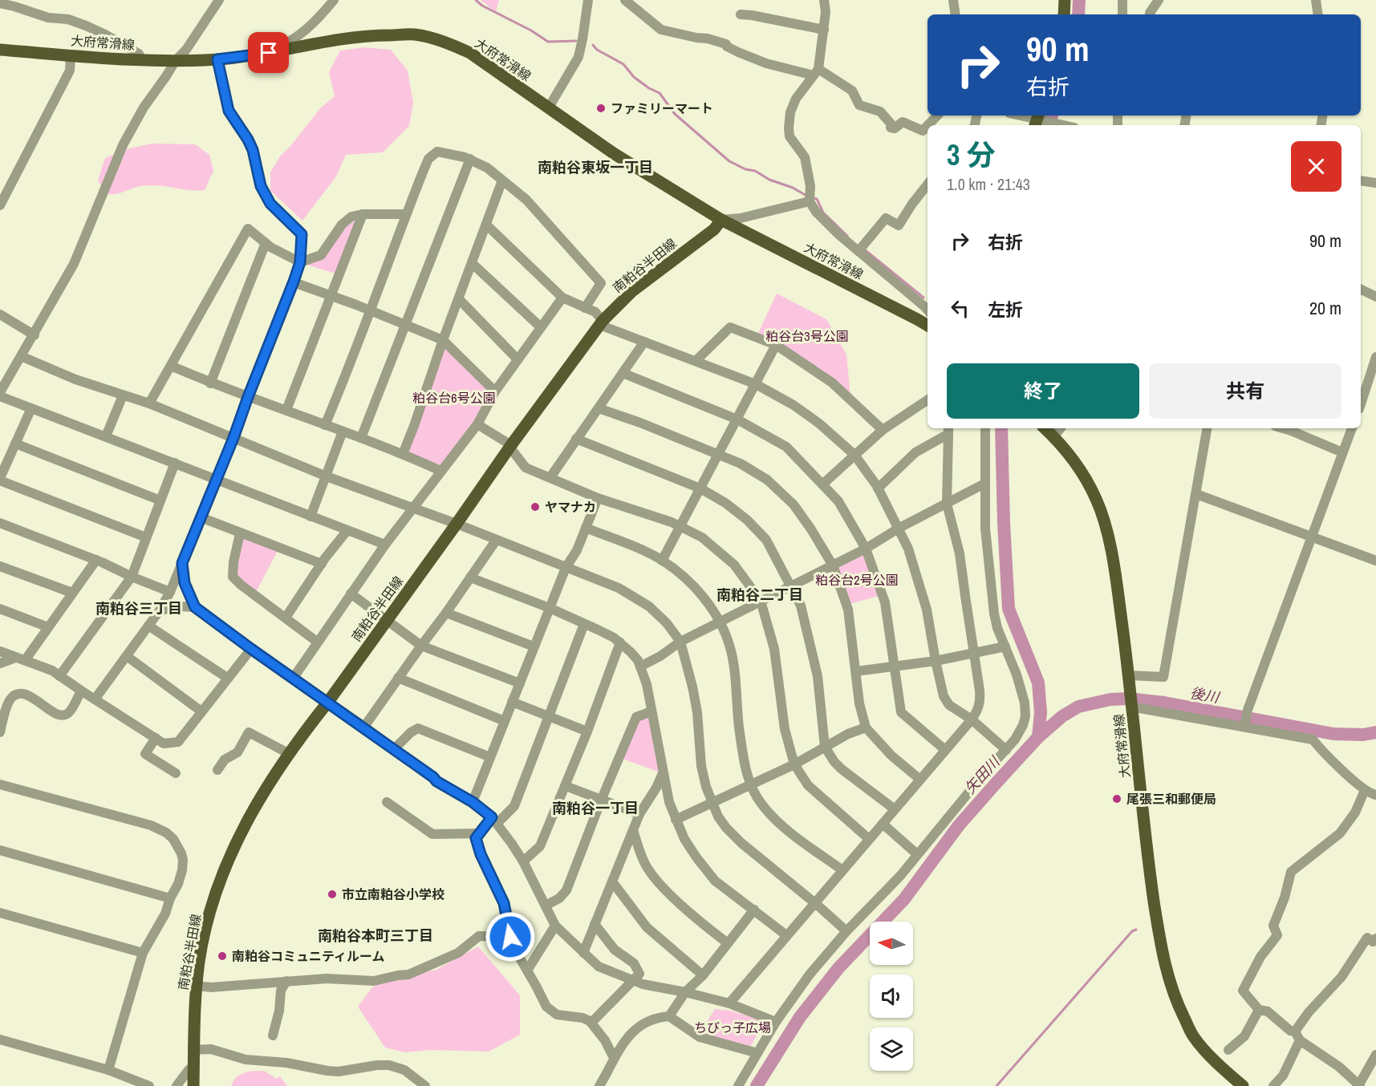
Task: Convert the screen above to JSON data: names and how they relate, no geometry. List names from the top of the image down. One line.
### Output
{"streets":{"main road":["大府常滑線","南粕谷半田線"]},"crossings":[["大府常滑線","南粕谷半田線"]],"districts":["南粕谷東坂一丁目","南粕谷二丁目","南粕谷三丁目","南粕谷一丁目","南粕谷本町三丁目"],"water":["後川","矢田川"],"parks":["粕谷台3号公園","粕谷台6号公園","粕谷台2号公園","ちびっ子広場"],"places":["ファミリーマート","ヤマナカ","尾張三和郵便局","市立南粕谷小学校","南粕谷コミュニティルーム"],"north":"left","page":{"turn":["90 m","右折"],"heading":["3 分","1.0 km · 21:43"],"list":[{"name":"右折","value":"90 m"},{"name":"左折","value":"20 m"}],"buttons":["終了","共有"]}}
